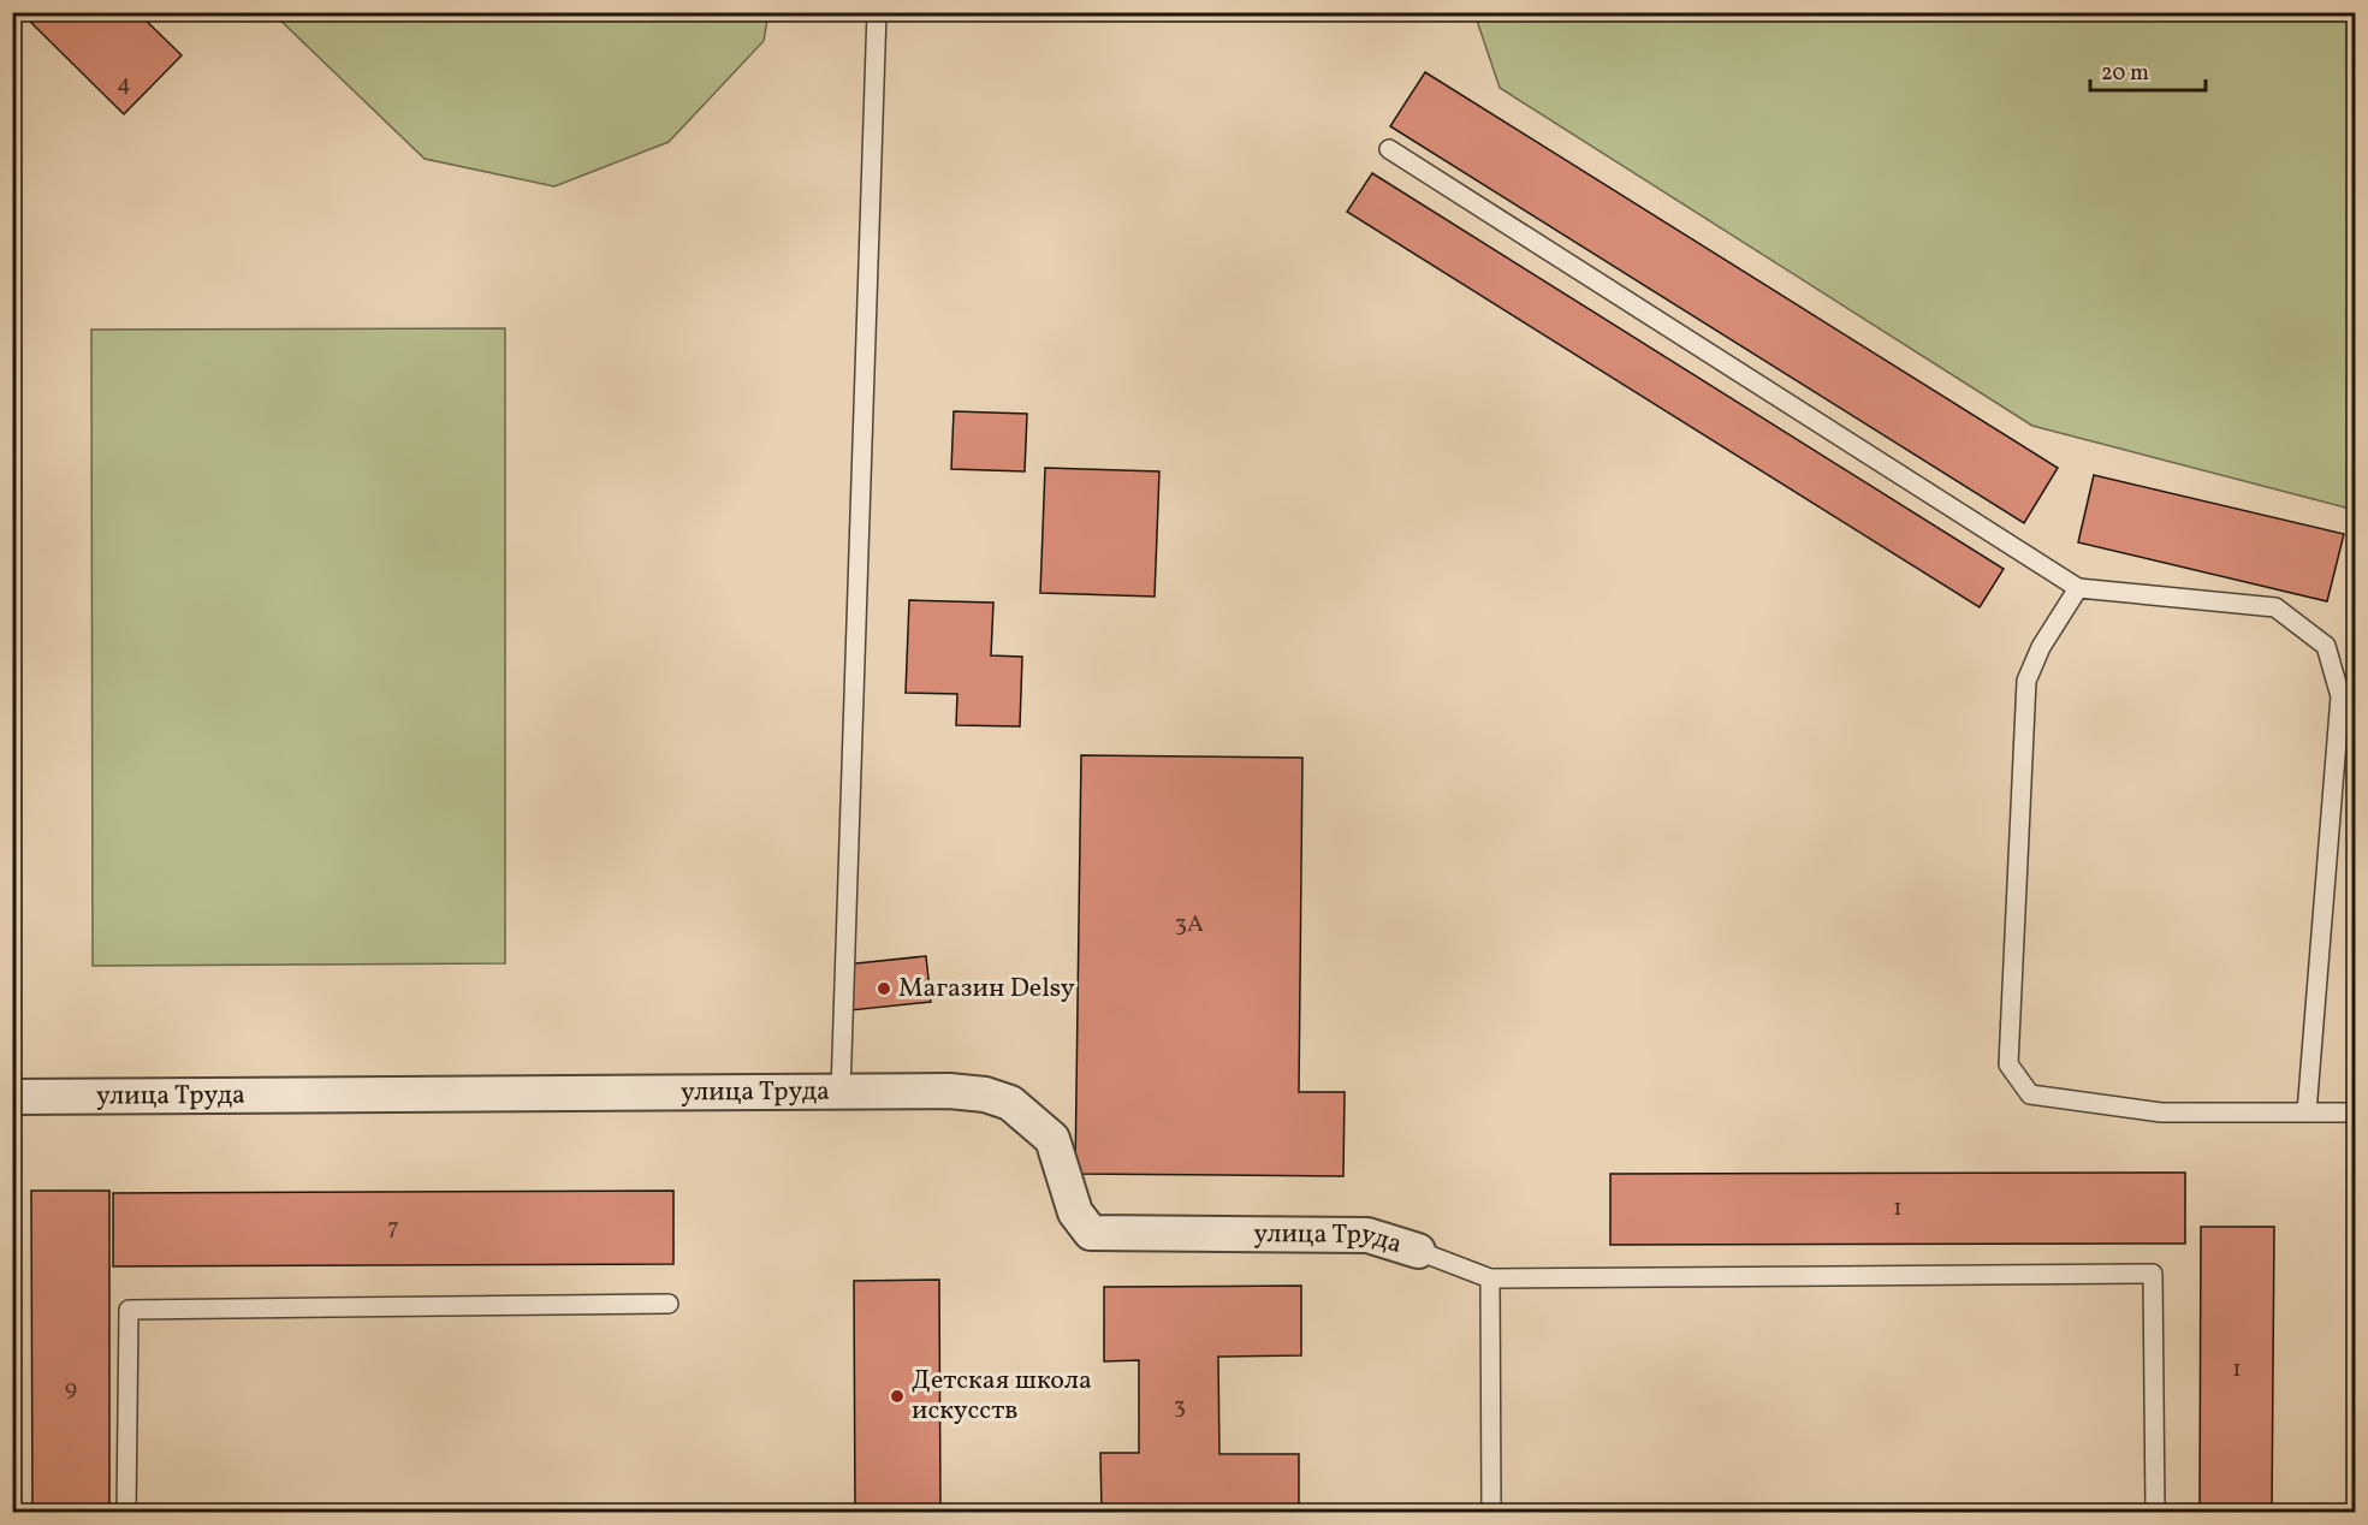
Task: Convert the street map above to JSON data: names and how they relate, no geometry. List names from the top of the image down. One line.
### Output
{"streets":{"street":["улица Труда"]},"places":["Магазин Delsy","Детская школа искусств"],"house_numbers":["4","3А","1","7","1","9","3"],"scale_bar":"20 m"}
